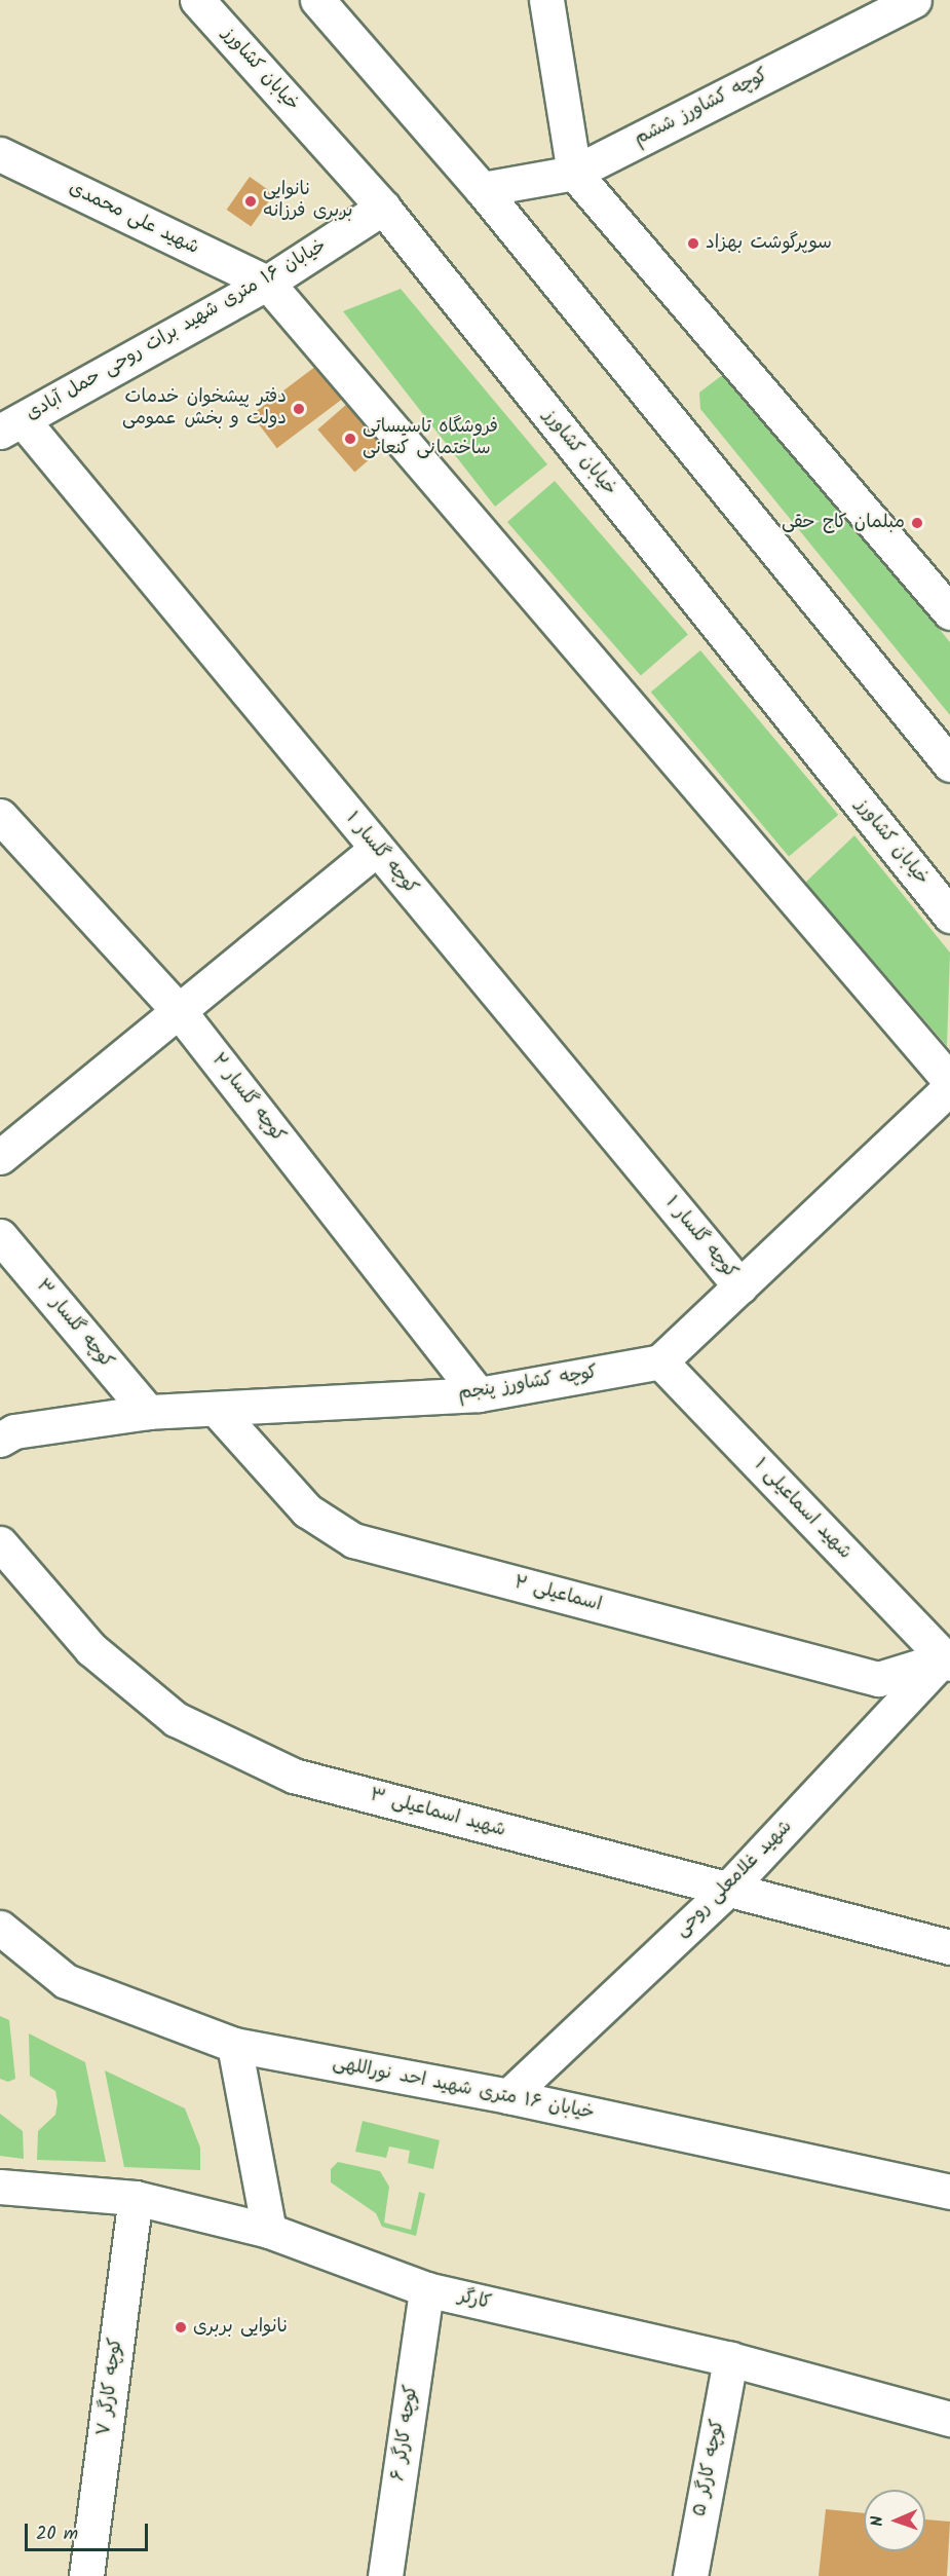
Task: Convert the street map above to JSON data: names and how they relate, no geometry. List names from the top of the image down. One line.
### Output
{"streets":{"street":["خیابان کشاورز","کوچه کشاورز ششم","شهید علی محمدی","خیابان ۱۶ متری شهید برات روحی حمل آبادی","کوچه گلسار ۱","کوچه گلسار ۲","کوچه گلسار ۳","کوچه کشاورز پنجم","شهید اسماعیلی ۱","اسماعیلی ۲","شهید اسماعیلی ۳","شهید غلامعلی روحی","خیابان ۱۶ متری شهید احد نوراللهی","کارگر","کوچه کارگر ۷","کوچه کارگر ۶","کوچه کارگر ۵"]},"crossings":[["خیابان کشاورز","خیابان ۱۶ متری شهید برات روحی حمل آبادی"],["شهید علی محمدی","خیابان ۱۶ متری شهید برات روحی حمل آبادی"],["خیابان ۱۶ متری شهید برات روحی حمل آبادی","کوچه گلسار ۱"],["کوچه گلسار ۲","کوچه کشاورز پنجم"],["کوچه گلسار ۳","کوچه کشاورز پنجم"],["کوچه کشاورز پنجم","شهید اسماعیلی ۱"],["کوچه کشاورز پنجم","اسماعیلی ۲"],["شهید اسماعیلی ۱","اسماعیلی ۲"],["شهید اسماعیلی ۱","شهید غلامعلی روحی"],["اسماعیلی ۲","شهید غلامعلی روحی"],["شهید اسماعیلی ۳","شهید غلامعلی روحی"],["شهید غلامعلی روحی","خیابان ۱۶ متری شهید احد نوراللهی"],["کارگر","کوچه کارگر ۷"],["کارگر","کوچه کارگر ۶"],["کارگر","کوچه کارگر ۵"]],"places":["نانوایی بربری فرزانه","سوپرگوشت بهزاد","دفتر پیشخوان خدمات دولت و بخش عمومی","فروشگاه تاسیساتی ساختمانی کنعانی","مبلمان کاج حقی","نانوایی بربری"],"scale_bar":"20 m","north":"left"}
